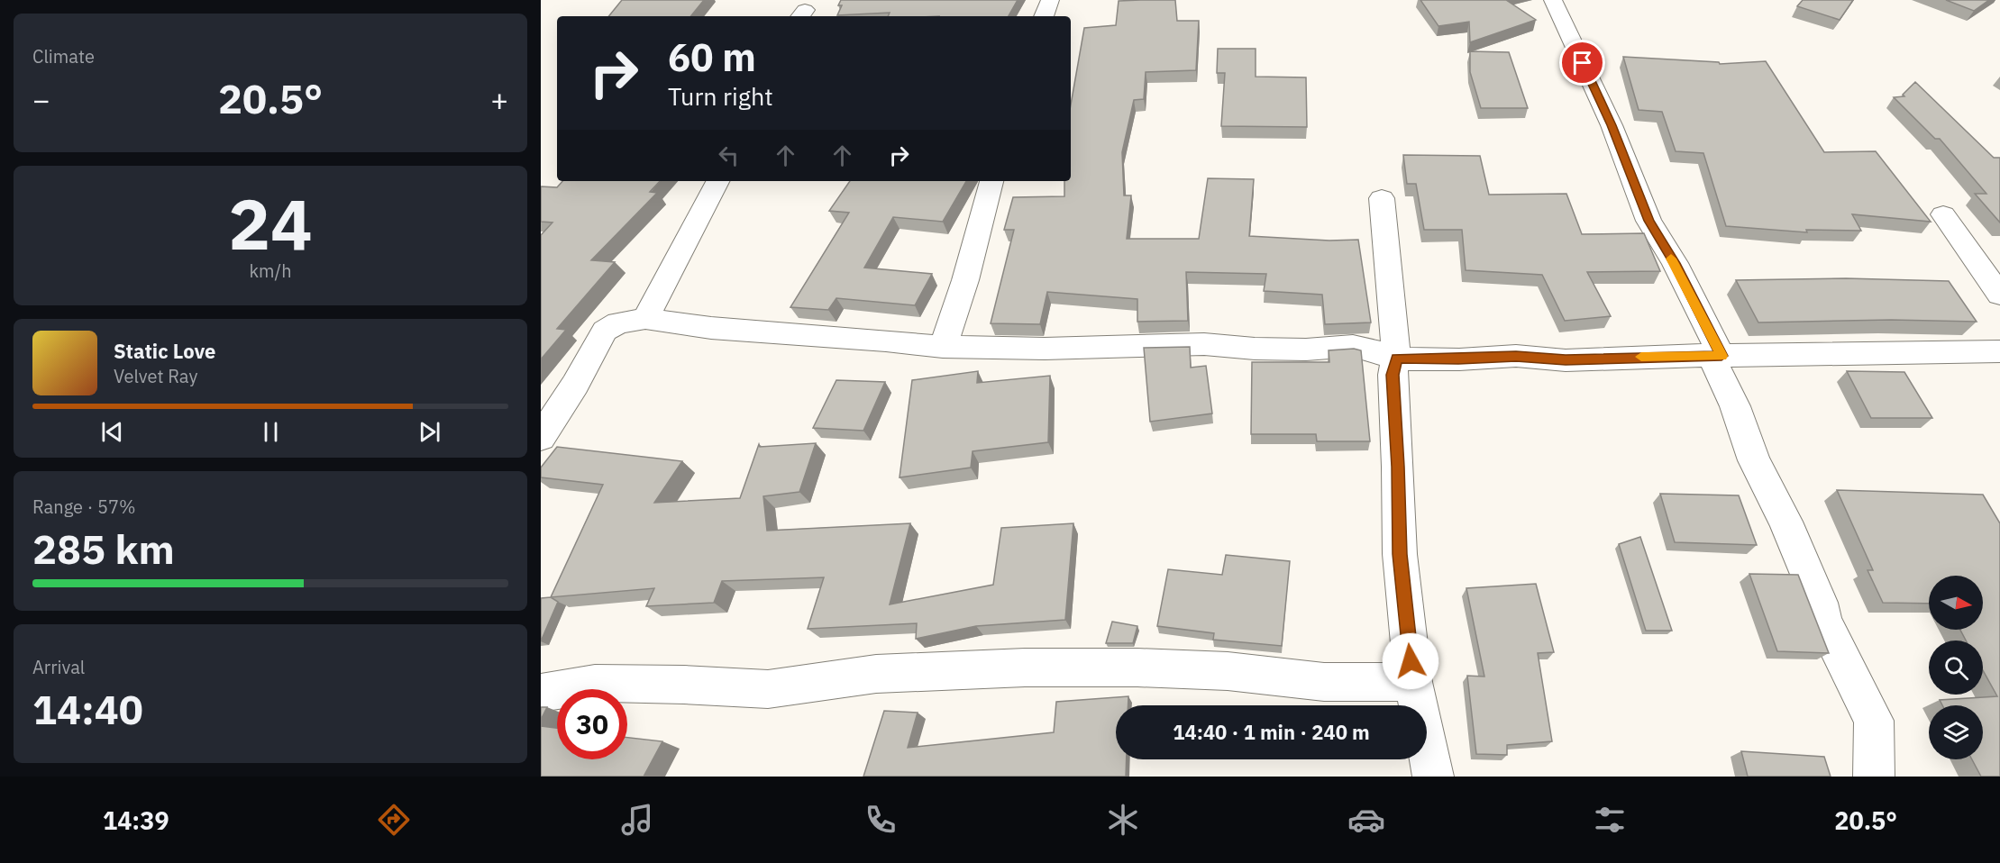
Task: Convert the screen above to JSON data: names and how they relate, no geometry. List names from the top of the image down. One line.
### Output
{"north":"right","page":{"tile":["Climate",["24","km/h"],["Range · 57%","285 km"],["Arrival","14:40"]],"turn":["60 m","Turn right"],"heat":["−","20.5°","+"],"song":["Static Love","Velvet Ray"],"limit":"30","trip":"14:40 · 1 min · 240 m","tabs":["14:39","20.5°"]}}
